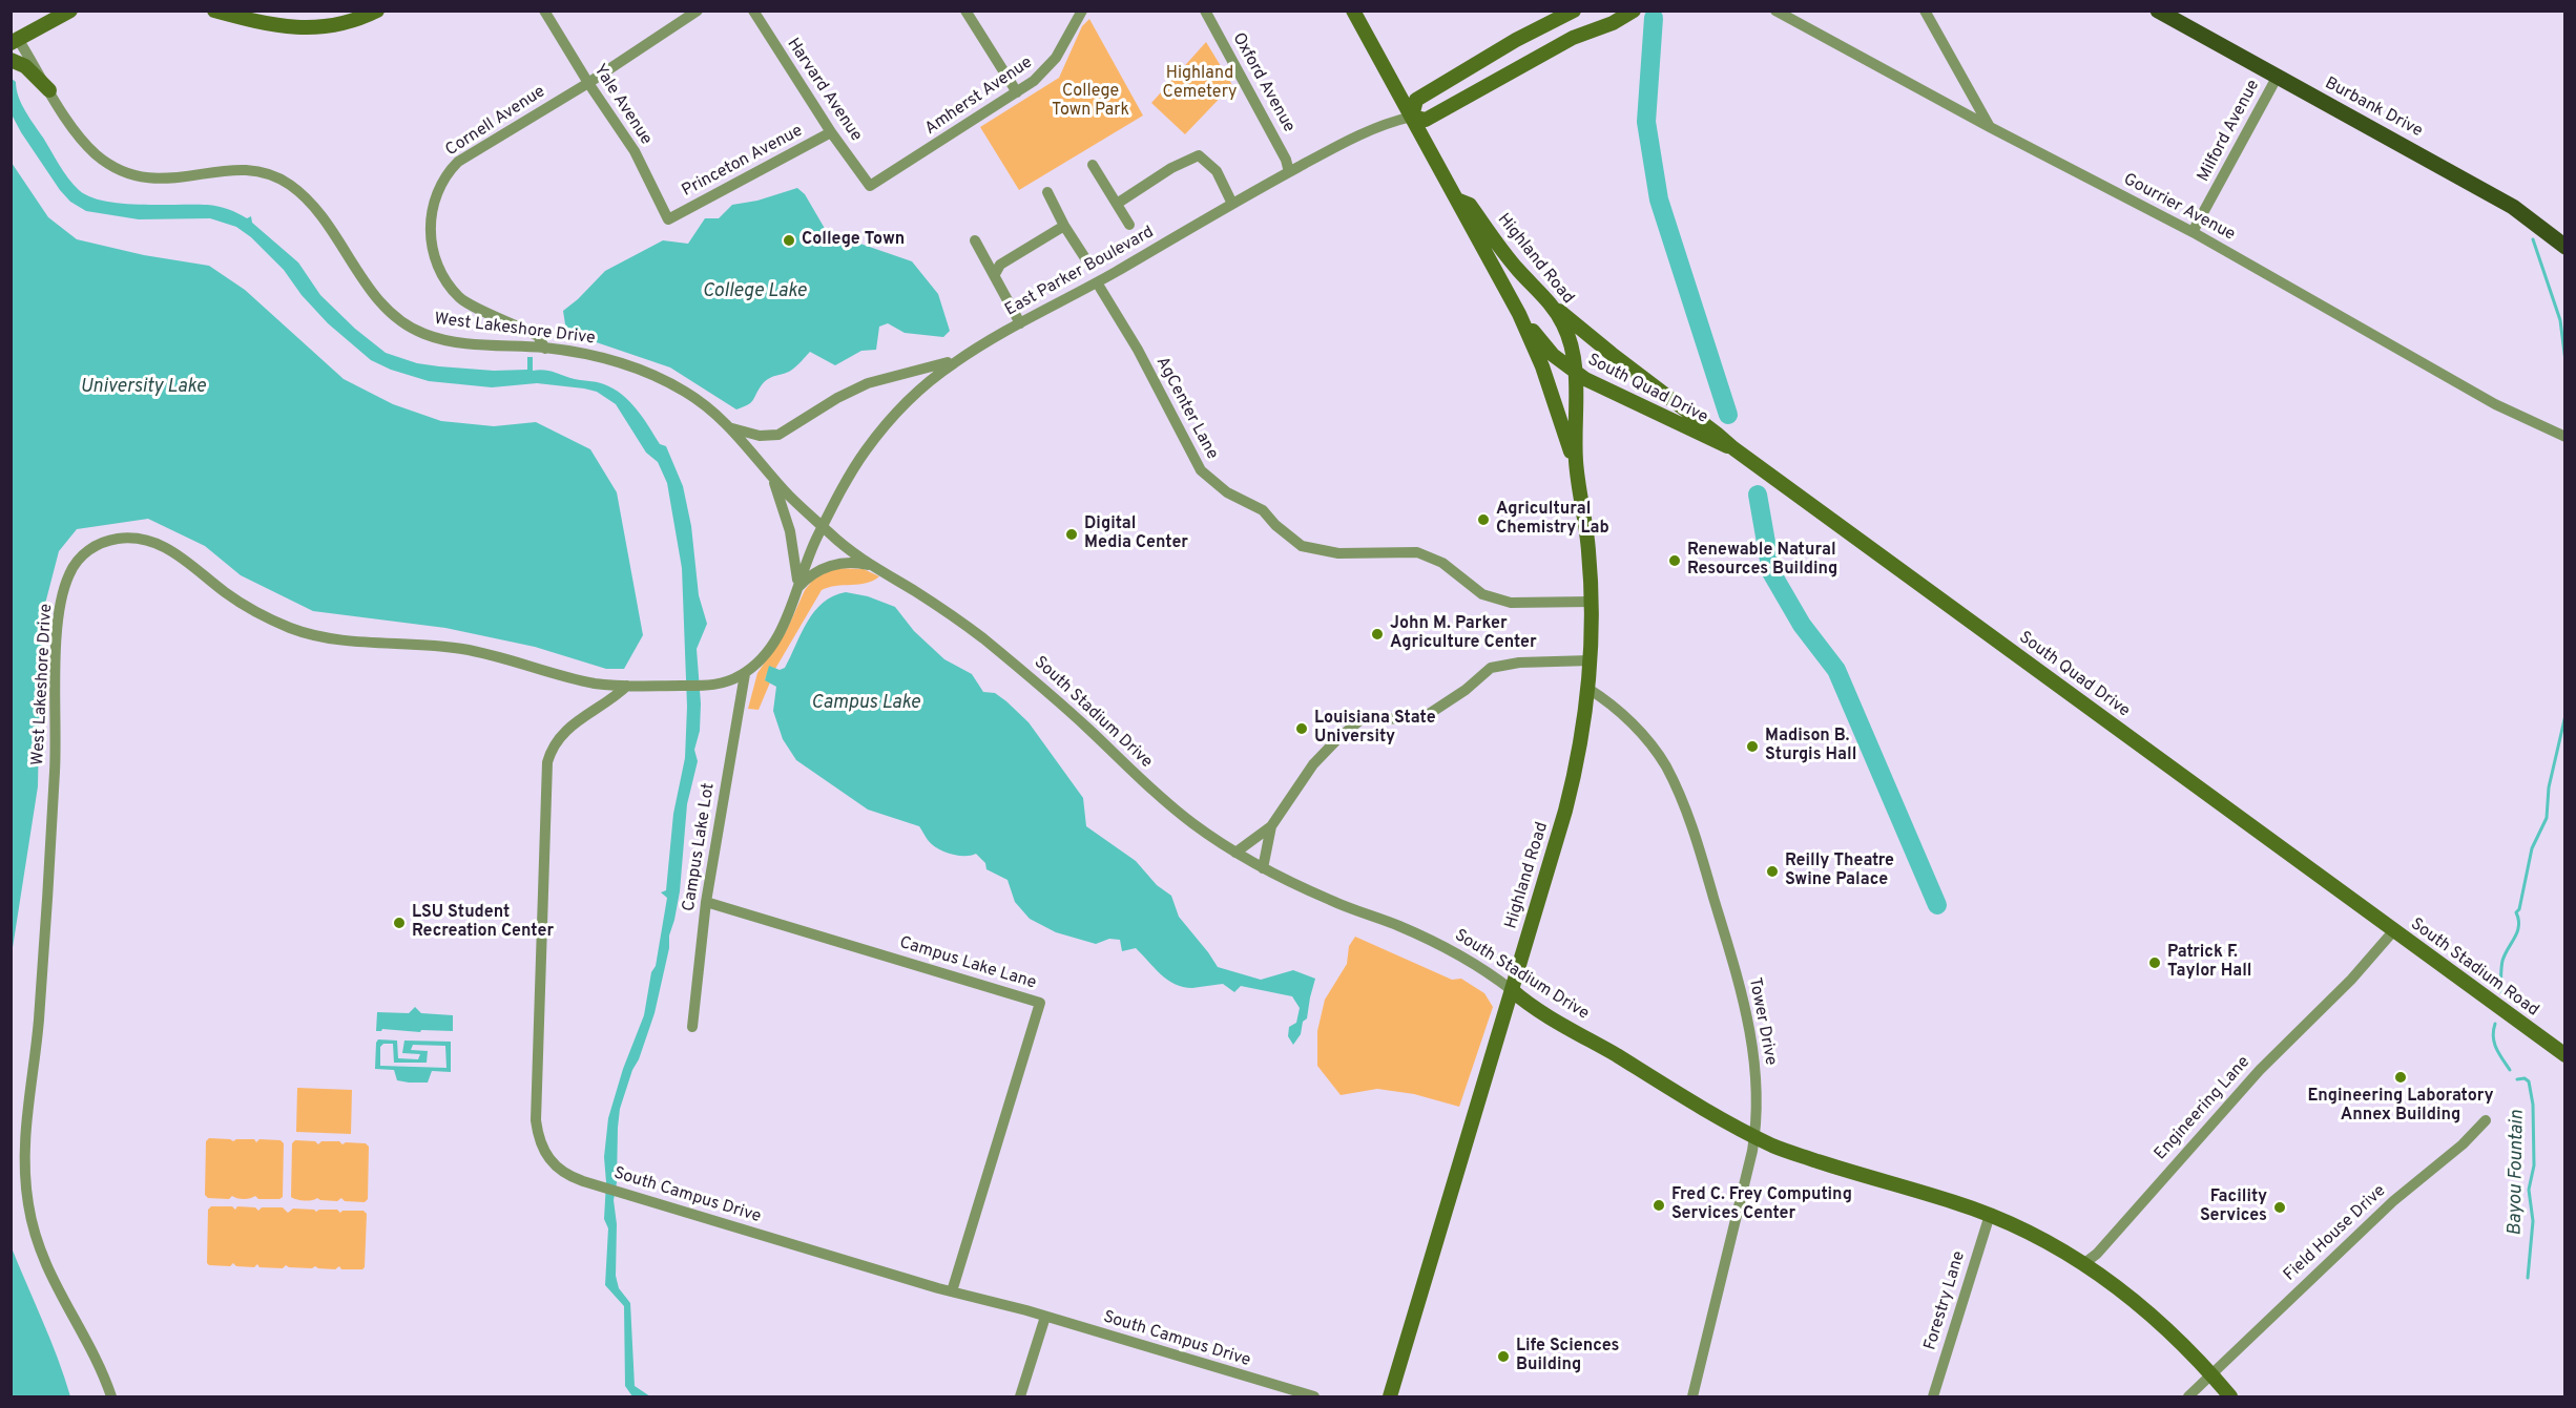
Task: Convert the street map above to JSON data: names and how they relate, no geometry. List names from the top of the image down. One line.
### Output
{"streets":{"main road":["Burbank Drive"],"street":["Oxford Avenue","Harvard Avenue","Amherst Avenue","Yale Avenue","Cornell Avenue","Milford Avenue","Princeton Avenue","Gourrier Avenue","Highland Road","East Parker Boulevard","West Lakeshore Drive","South Quad Drive","AgCenter Lane","South Stadium Drive","Campus Lake Lot","Campus Lake Lane","South Stadium Road","Tower Drive","Engineering Lane","South Campus Drive","Field House Drive","Forestry Lane"]},"crossings":[["Oxford Avenue","East Parker Boulevard"],["Harvard Avenue","Amherst Avenue"],["Harvard Avenue","Princeton Avenue"],["Yale Avenue","Cornell Avenue"],["Yale Avenue","Princeton Avenue"],["Burbank Drive","Milford Avenue"],["Cornell Avenue","West Lakeshore Drive"],["Milford Avenue","Gourrier Avenue"],["Highland Road","East Parker Boulevard"],["Highland Road","South Quad Drive"],["Highland Road","AgCenter Lane"],["Highland Road","South Stadium Drive"],["Highland Road","Tower Drive"],["East Parker Boulevard","West Lakeshore Drive"],["East Parker Boulevard","AgCenter Lane"],["East Parker Boulevard","South Stadium Drive"],["West Lakeshore Drive","South Stadium Drive"],["West Lakeshore Drive","Campus Lake Lot"],["West Lakeshore Drive","South Campus Drive"],["South Quad Drive","South Stadium Road"],["South Quad Drive","Engineering Lane"],["South Stadium Drive","Tower Drive"],["South Stadium Drive","Engineering Lane"],["South Stadium Drive","Field House Drive"],["South Stadium Drive","Forestry Lane"],["Campus Lake Lot","Campus Lake Lane"],["Campus Lake Lane","South Campus Drive"],["South Stadium Road","Engineering Lane"]],"water":["College Lake","University Lake","Campus Lake","Bayou Fountain"],"parks":["Highland Cemetery","College Town Park"],"places":["College Town","Agricultural Chemistry Lab","Digital Media Center","Renewable Natural Resources Building","John M. Parker Agriculture Center","Louisiana State University","Madison B. Sturgis Hall","Reilly Theatre Swine Palace","LSU Student Recreation Center","Patrick F. Taylor Hall","Engineering Laboratory Annex Building","Fred C. Frey Computing Services Center","Facility Services","Life Sciences Building"]}
